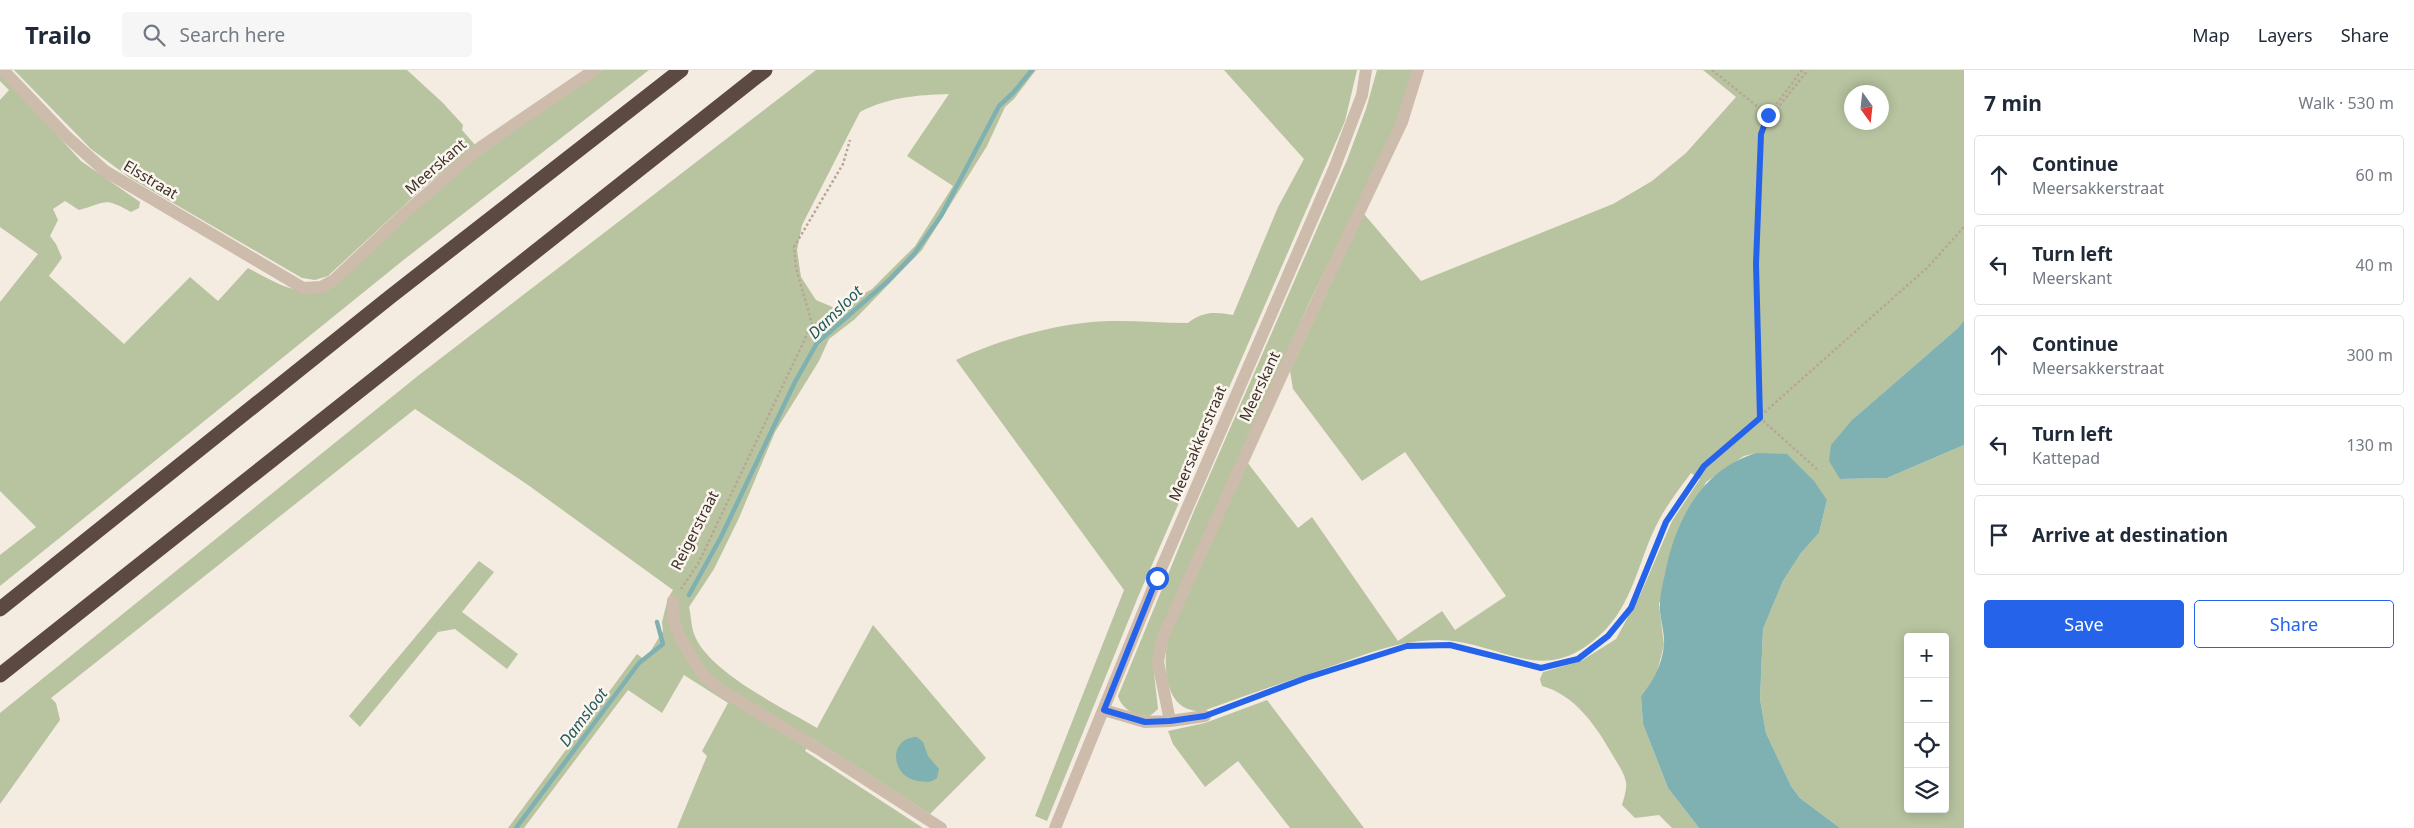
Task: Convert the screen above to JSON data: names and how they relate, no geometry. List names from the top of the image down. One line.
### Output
{"streets":{"street":["Meerskant","Elsstraat","Meersakkerstraat"],"path":["Reigerstraat"]},"crossings":[["Meerskant","Elsstraat"]],"water":["Damsloot"],"north":"bottom","page":{"header":"Trailo","search":"Search here","nav":["Map","Layers","Share"],"heading":["7 min","Walk · 530 m"],"list":[["Continue","Meersakkerstraat","60 m"],["Turn left","Meerskant","40 m"],["Continue","Meersakkerstraat","300 m"],["Turn left","Kattepad","130 m"],"Arrive at destination"],"buttons":["Save","Share"],"map_buttons":["+","−"]}}
